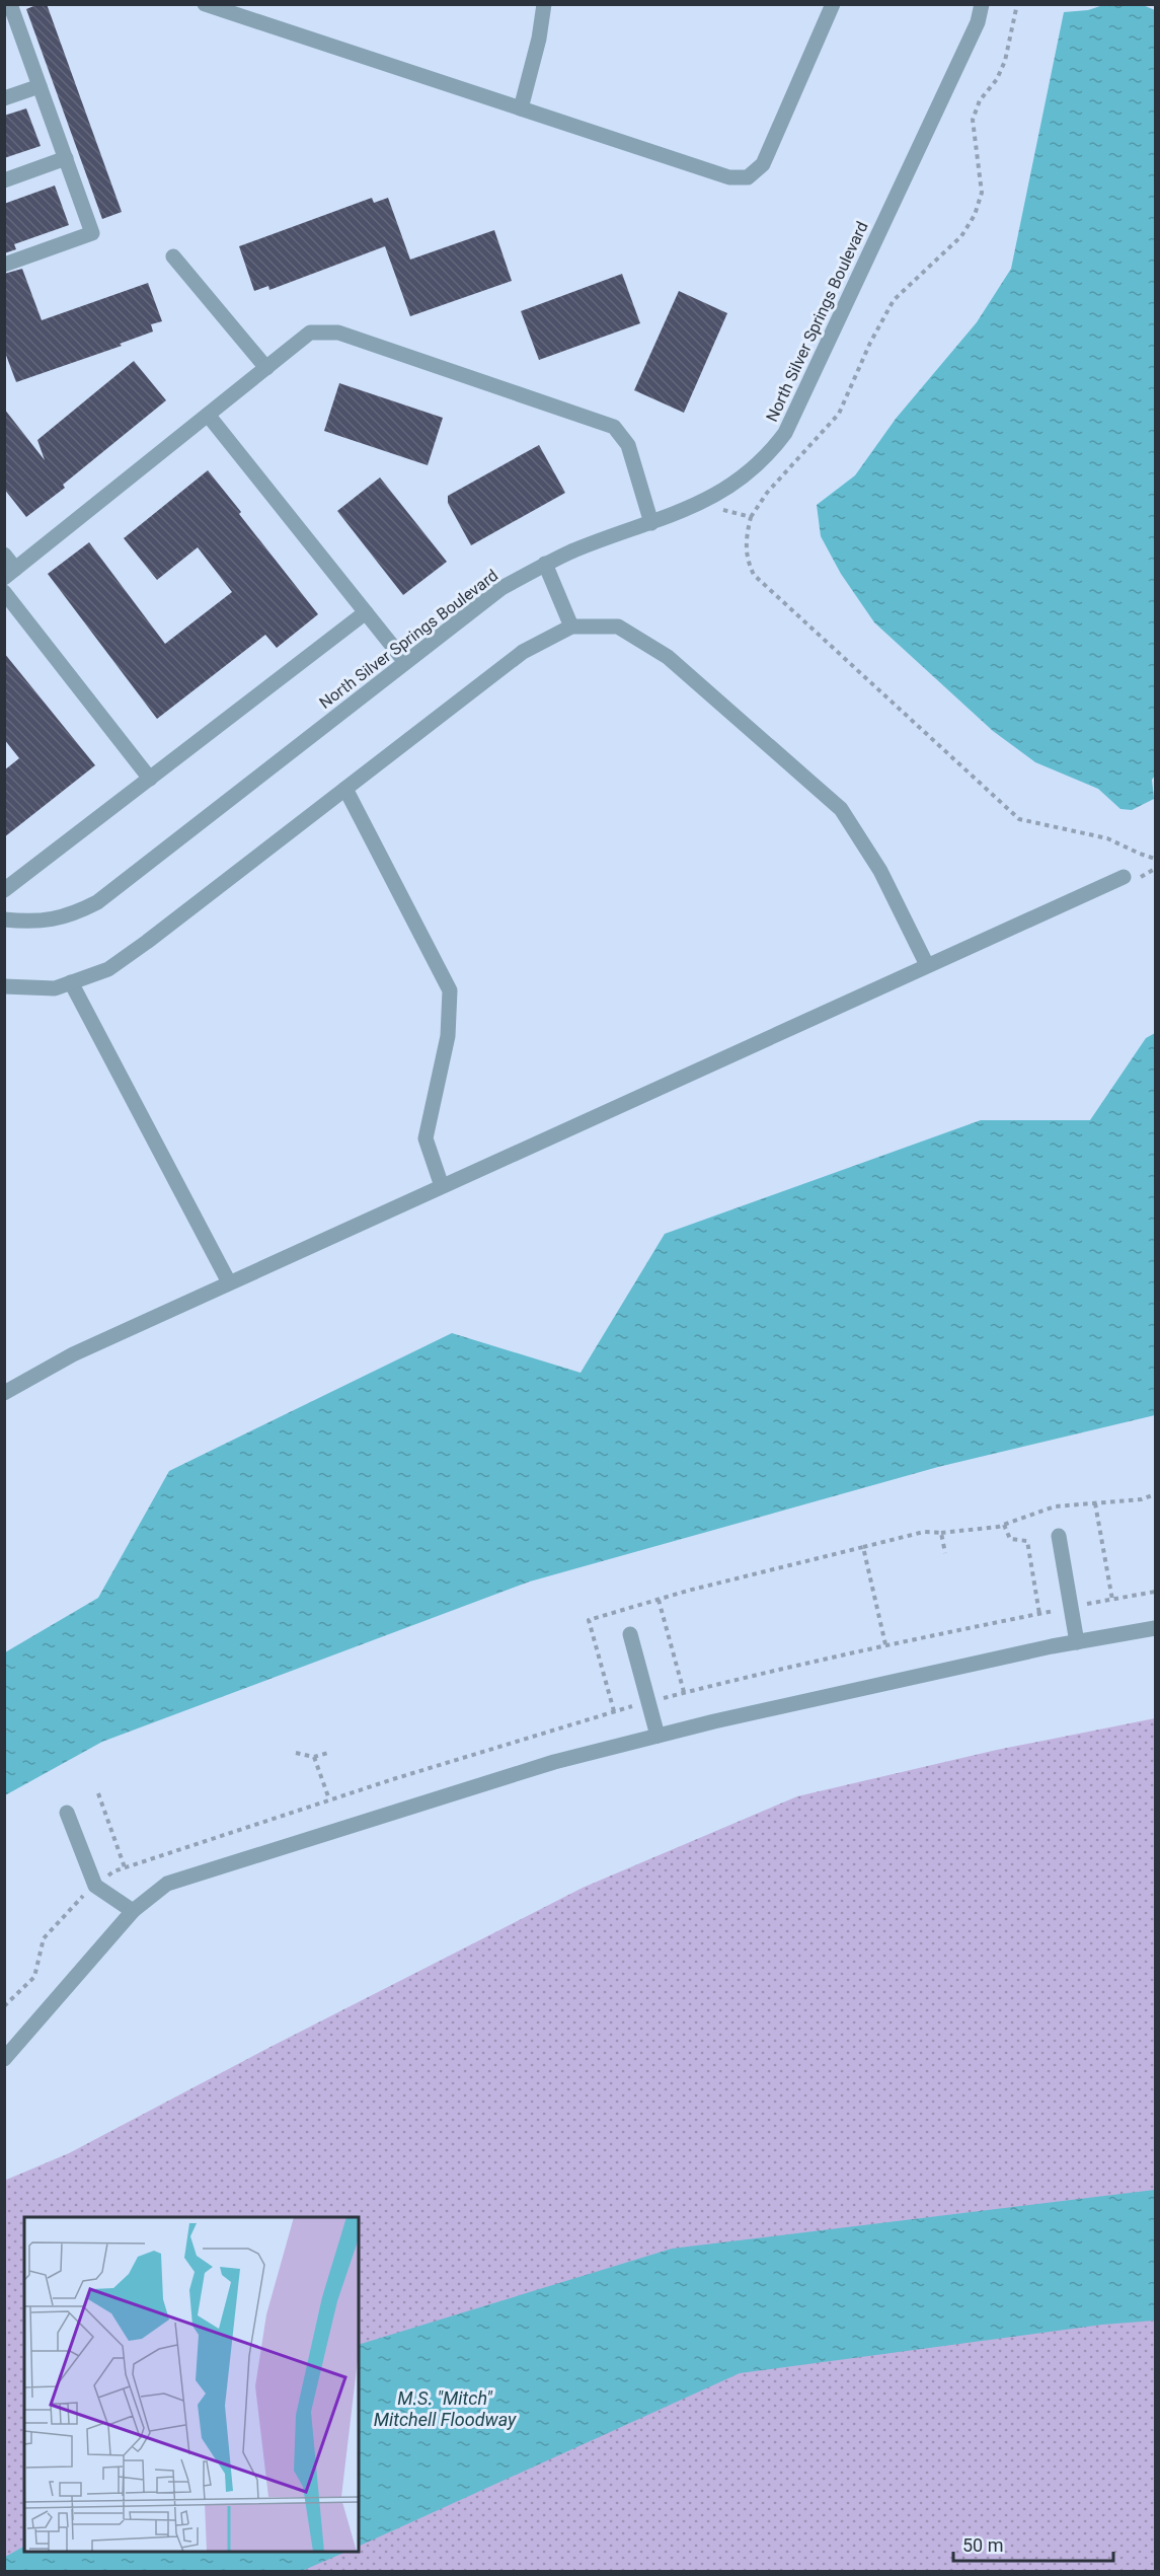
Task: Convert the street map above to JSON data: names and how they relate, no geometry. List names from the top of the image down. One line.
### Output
{"streets":{"street":["North Silver Springs Boulevard"]},"water":["M.S. \"Mitch\" Mitchell Floodway"],"scale_bar":"50 m"}
